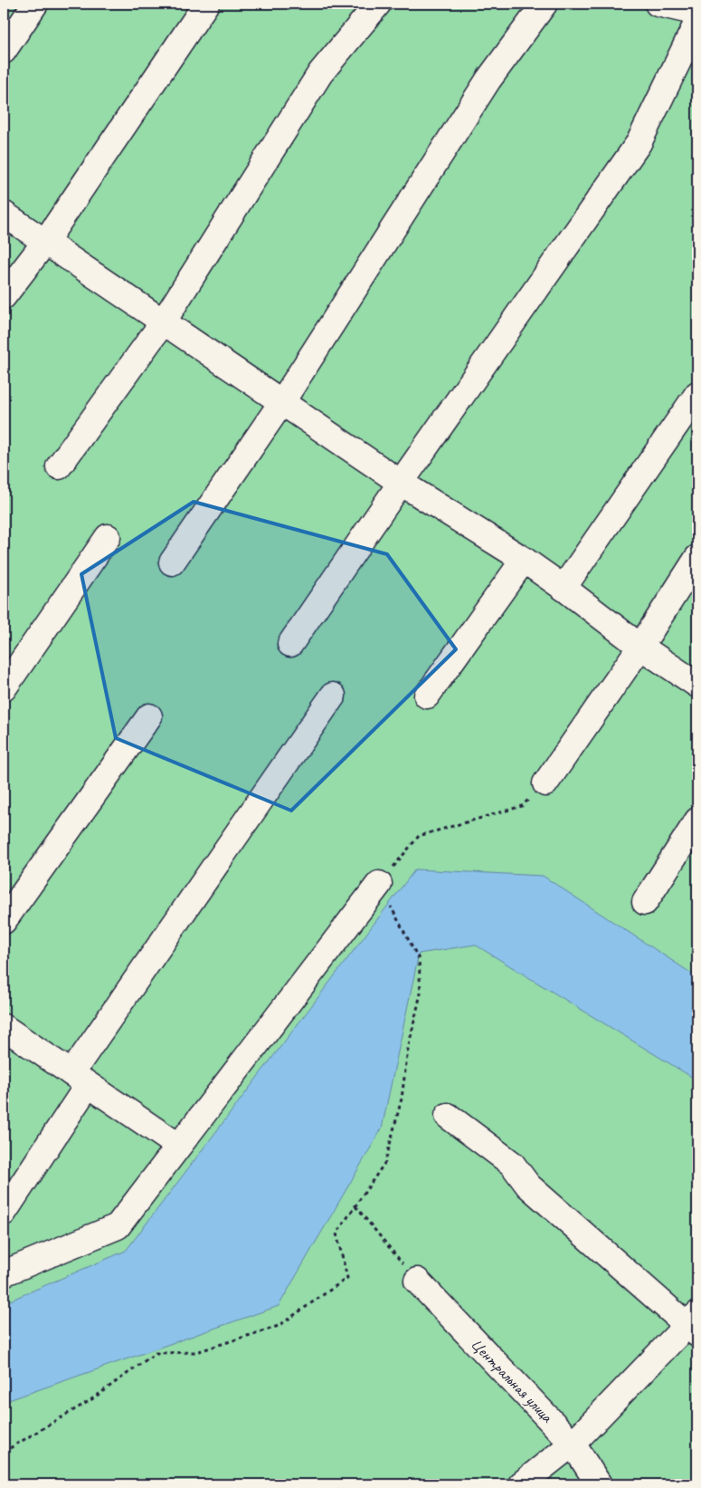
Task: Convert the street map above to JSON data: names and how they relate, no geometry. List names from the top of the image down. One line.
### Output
{"streets":{"street":["Центральная улица"]}}
